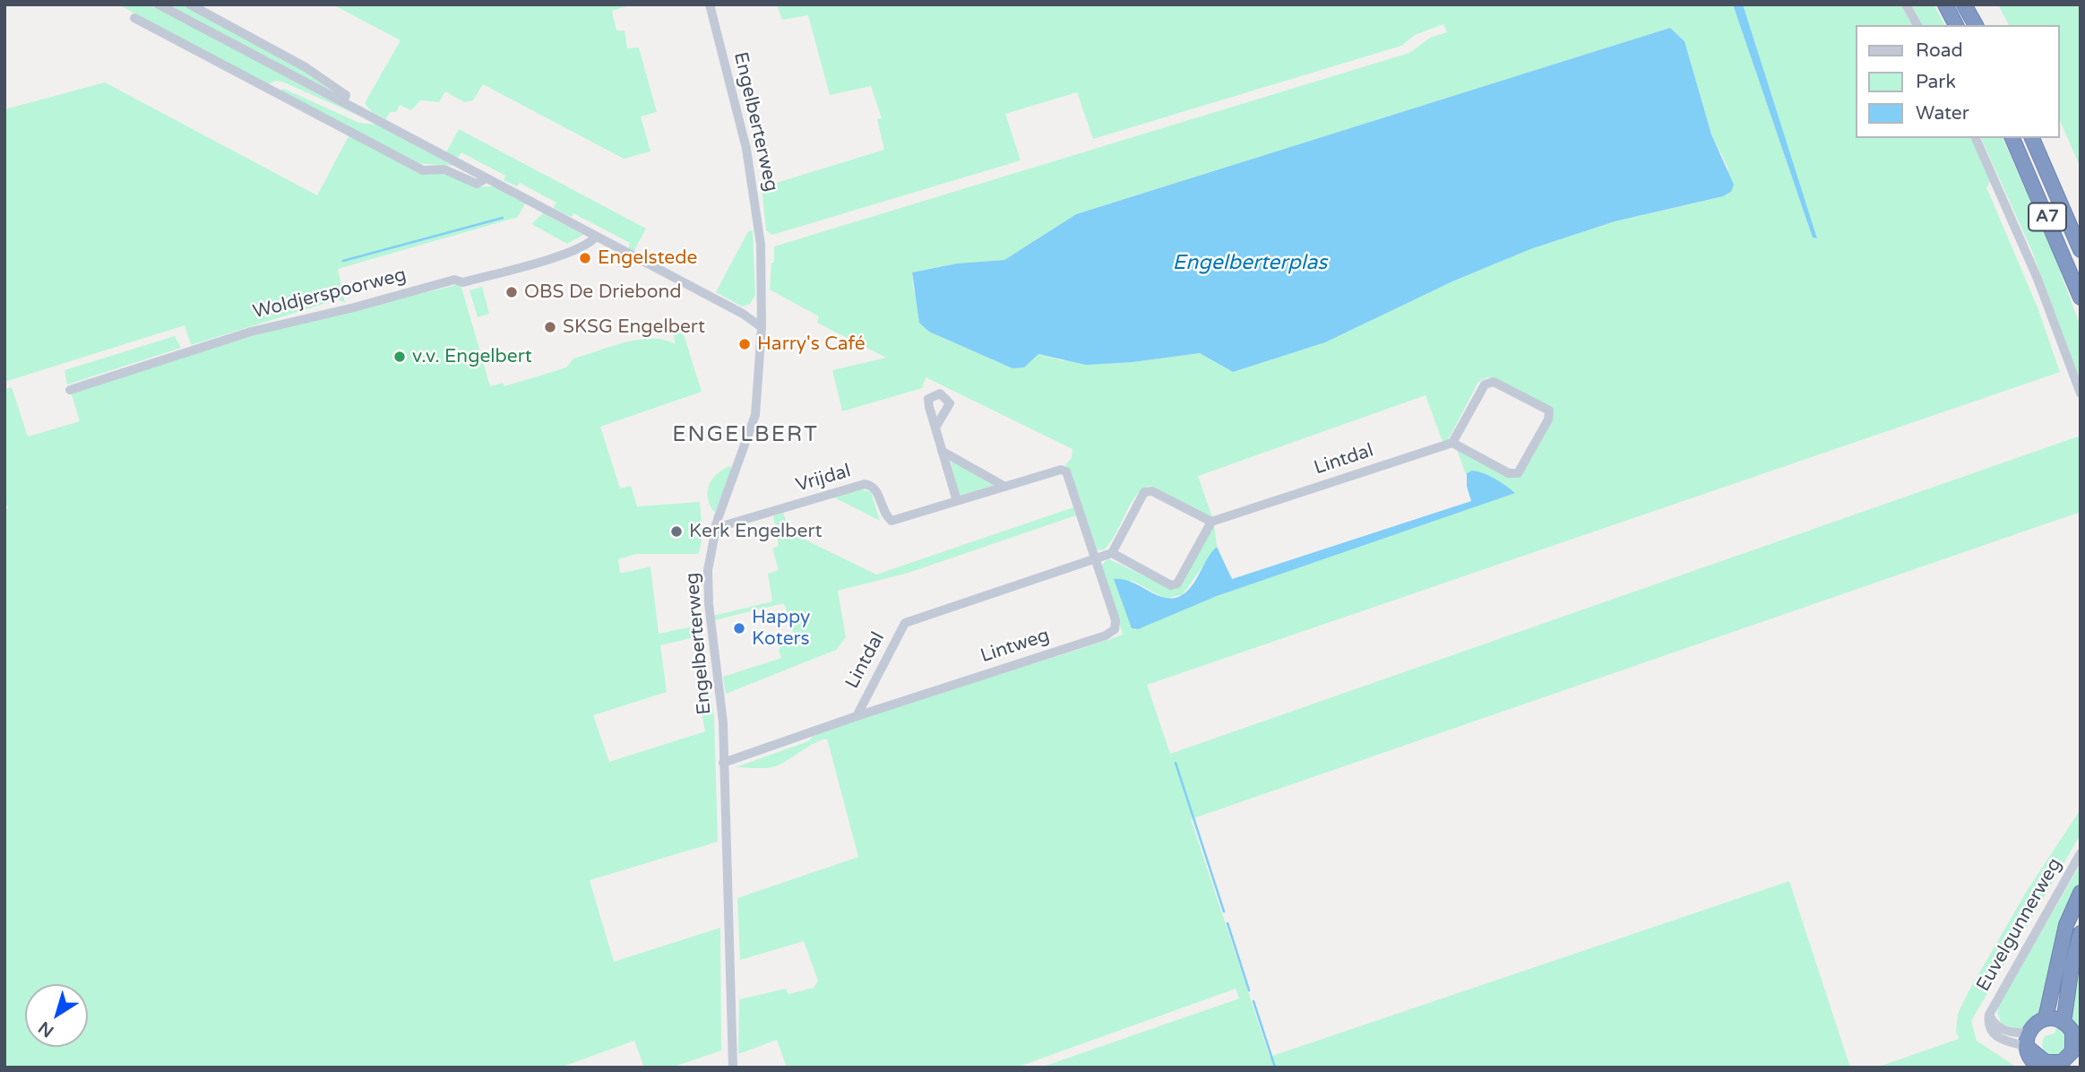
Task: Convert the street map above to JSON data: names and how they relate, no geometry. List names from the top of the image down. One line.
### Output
{"streets":{"highway":["A7"],"street":["Engelberterweg","Woldjerspoorweg","Lintdal","Vrijdal","Lintweg","Euvelgunnerweg"]},"crossings":[["Engelberterweg","Lintdal"],["Engelberterweg","Vrijdal"],["Lintdal","Vrijdal"],["Lintdal","Lintweg"],["Vrijdal","Lintweg"]],"districts":["ENGELBERT"],"water":["Engelberterplas"],"places":["Engelstede","OBS De Driebond","SKSG Engelbert","Harry's Café","v.v. Engelbert","Kerk Engelbert","Happy Koters"],"legend":["Road","Park","Water"],"north":"bottom left"}
